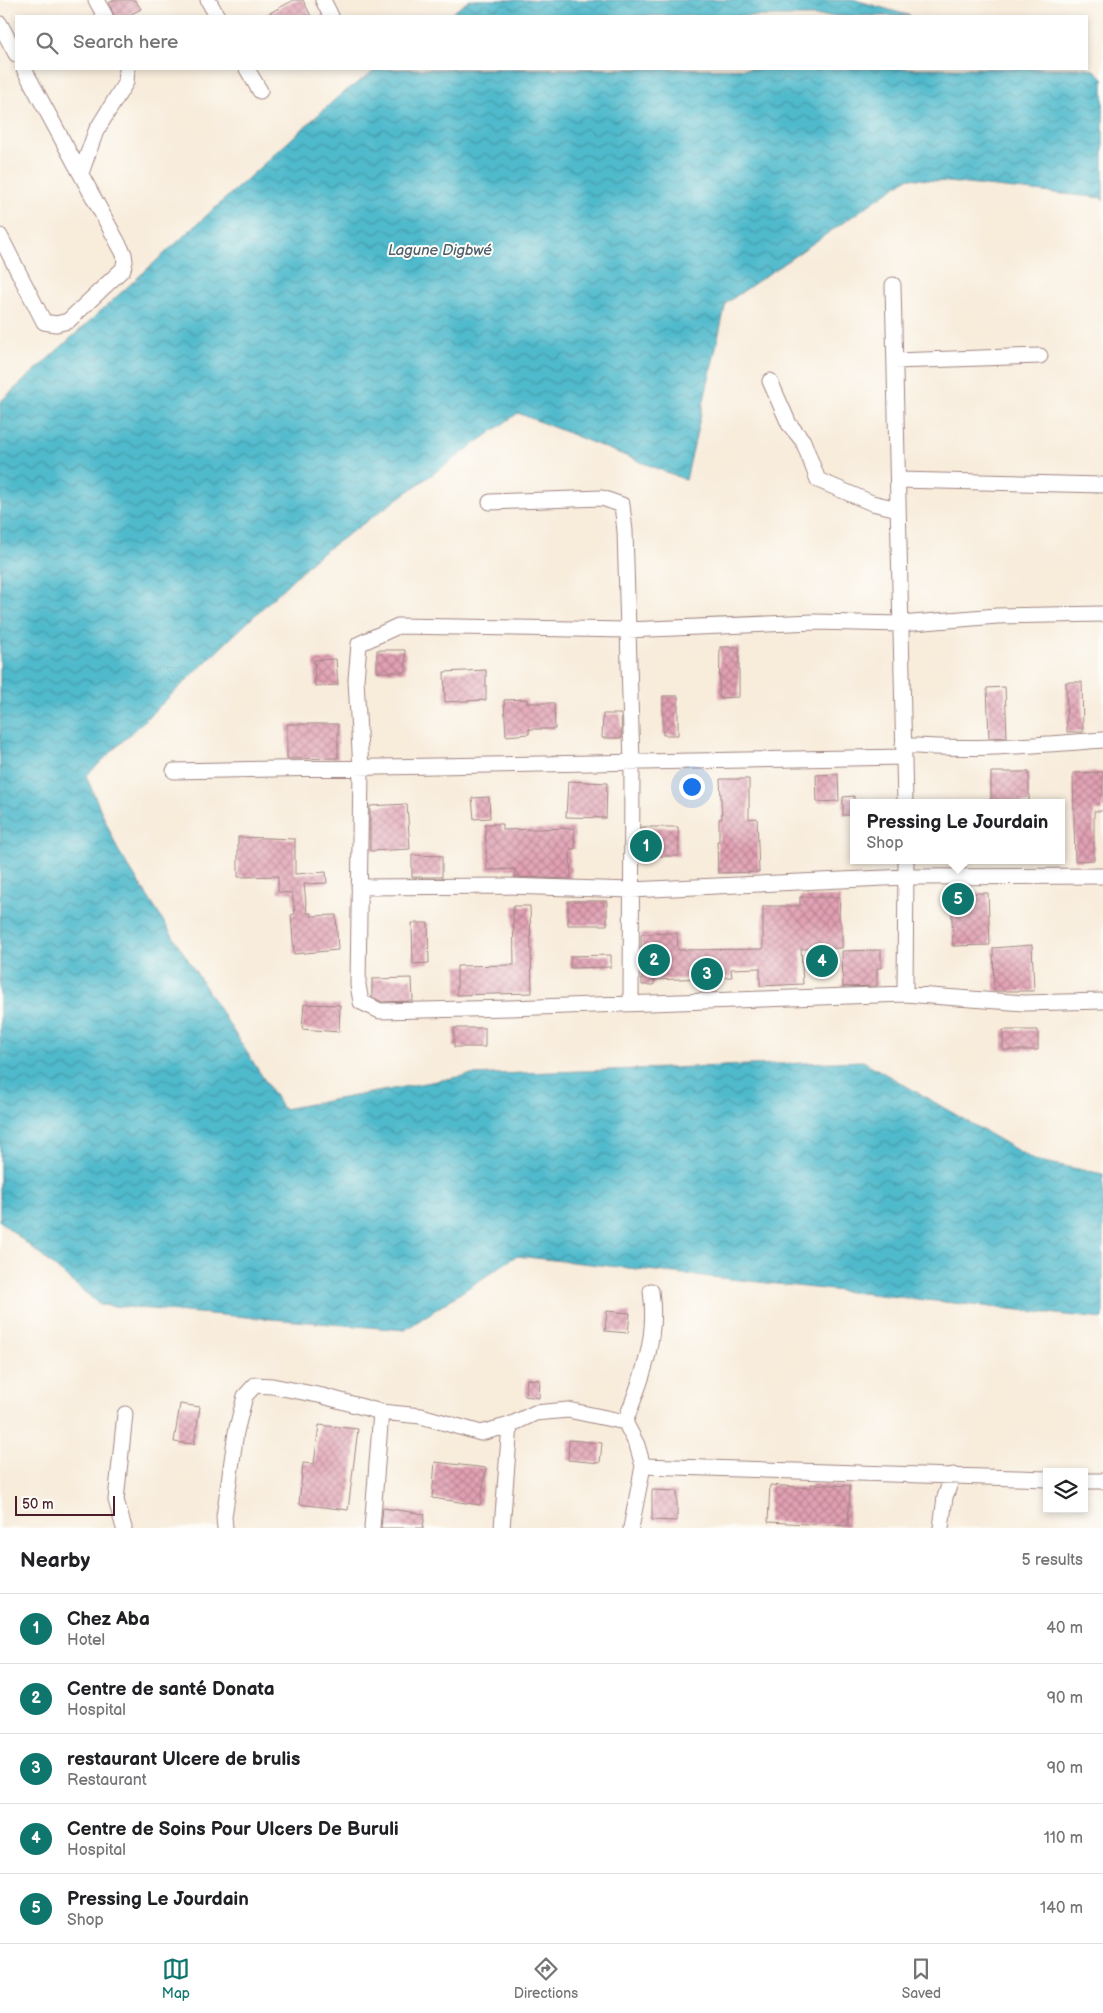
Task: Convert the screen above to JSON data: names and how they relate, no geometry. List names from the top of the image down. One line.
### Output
{"water":["Lagune Digbwé"],"scale_bar":"50 m","page":{"search":"Search here","popup":["Pressing Le Jourdain","Shop"],"pins":["1","5","2","4","3"],"scale":"50 m","heading":["Nearby","5 results"],"list":[{"mark":"1","name":"Chez Aba","note":"Hotel","value":"40 m"},{"mark":"2","name":"Centre de santé Donata","note":"Hospital","value":"90 m"},{"mark":"3","name":"restaurant Ulcere de brulis","note":"Restaurant","value":"90 m"},{"mark":"4","name":"Centre de Soins Pour Ulcers De Buruli","note":"Hospital","value":"110 m"},{"mark":"5","name":"Pressing Le Jourdain","note":"Shop","value":"140 m"}],"nav":["Map","Directions","Saved"]}}
